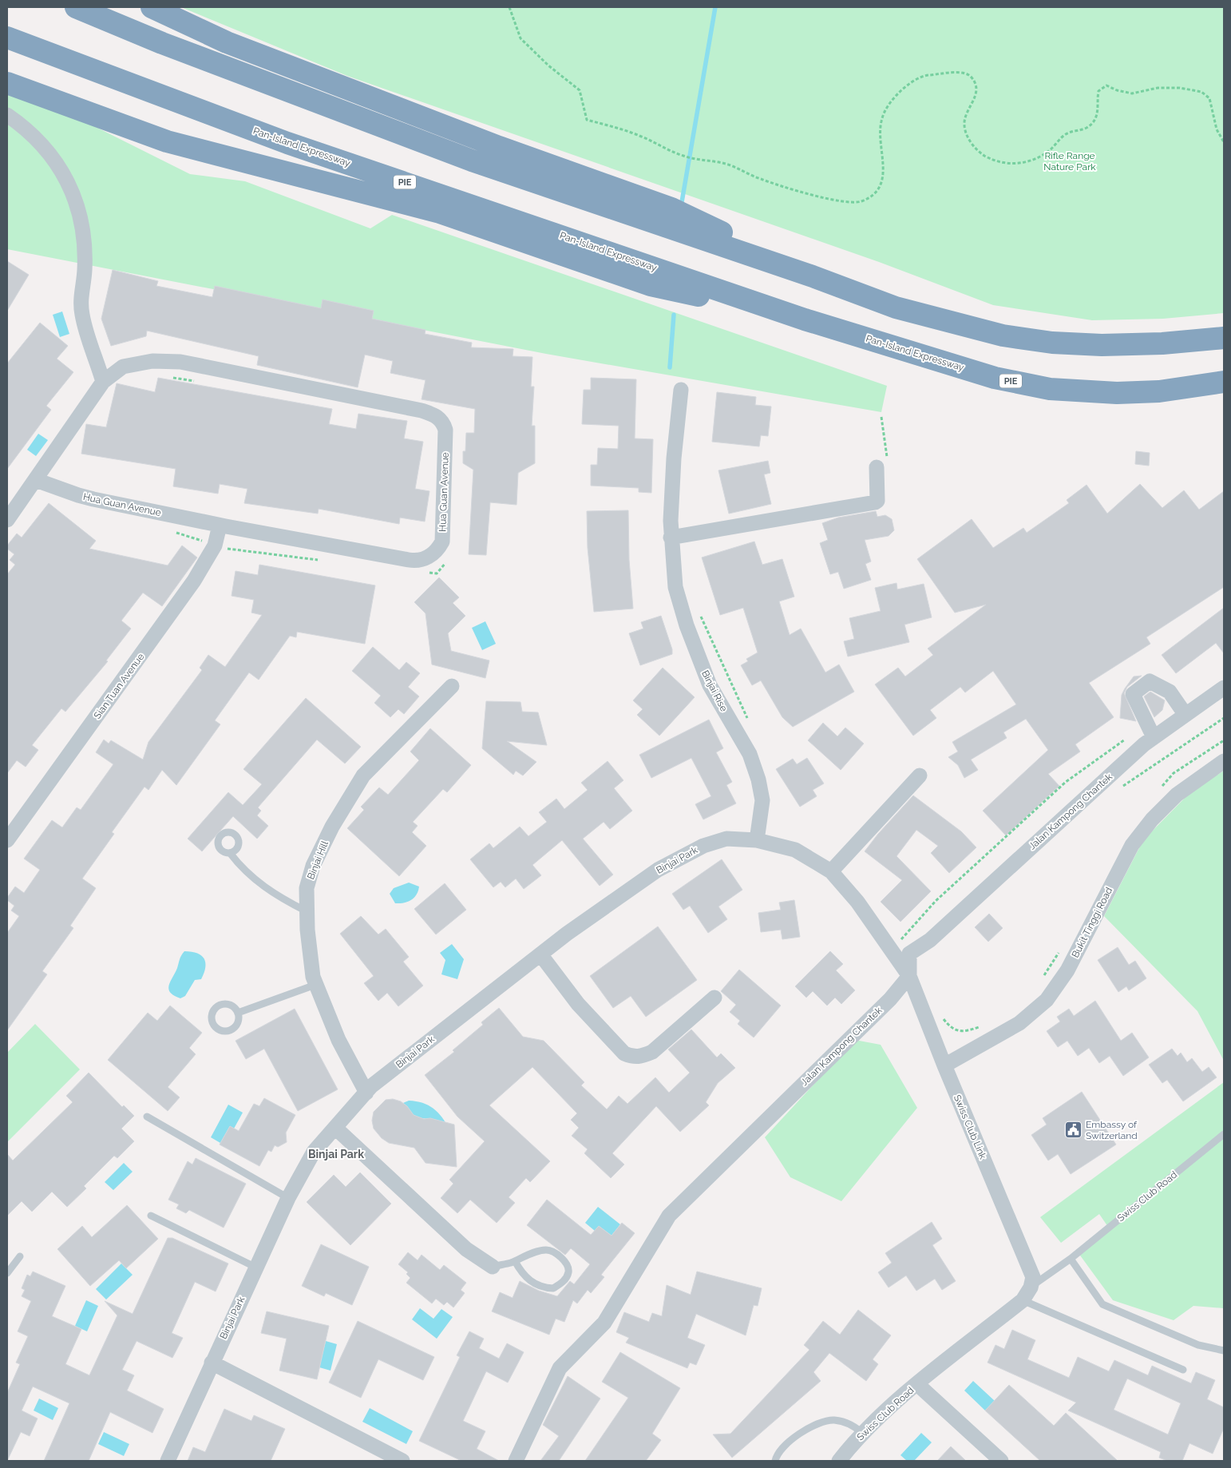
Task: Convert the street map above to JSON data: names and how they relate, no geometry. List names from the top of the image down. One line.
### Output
{"streets":{"highway":["Pan-Island Expressway","PIE"],"street":["Hua Guan Avenue","Sian Tuan Avenue","Binjai Rise","Jalan Kampong Chantek","Binjai Hill","Binjai Park","Bukit Tinggi Road","Swiss Club Link","Swiss Club Road"]},"crossings":[["Hua Guan Avenue","Sian Tuan Avenue"],["Binjai Rise","Binjai Park"],["Jalan Kampong Chantek","Binjai Park"],["Jalan Kampong Chantek","Swiss Club Link"],["Binjai Hill","Binjai Park"],["Binjai Park","Swiss Club Link"],["Bukit Tinggi Road","Swiss Club Link"],["Swiss Club Link","Swiss Club Road"]],"districts":["Binjai Park"],"parks":["Rifle Range Nature Park"],"places":{"public building":["Embassy of Switzerland"]}}
